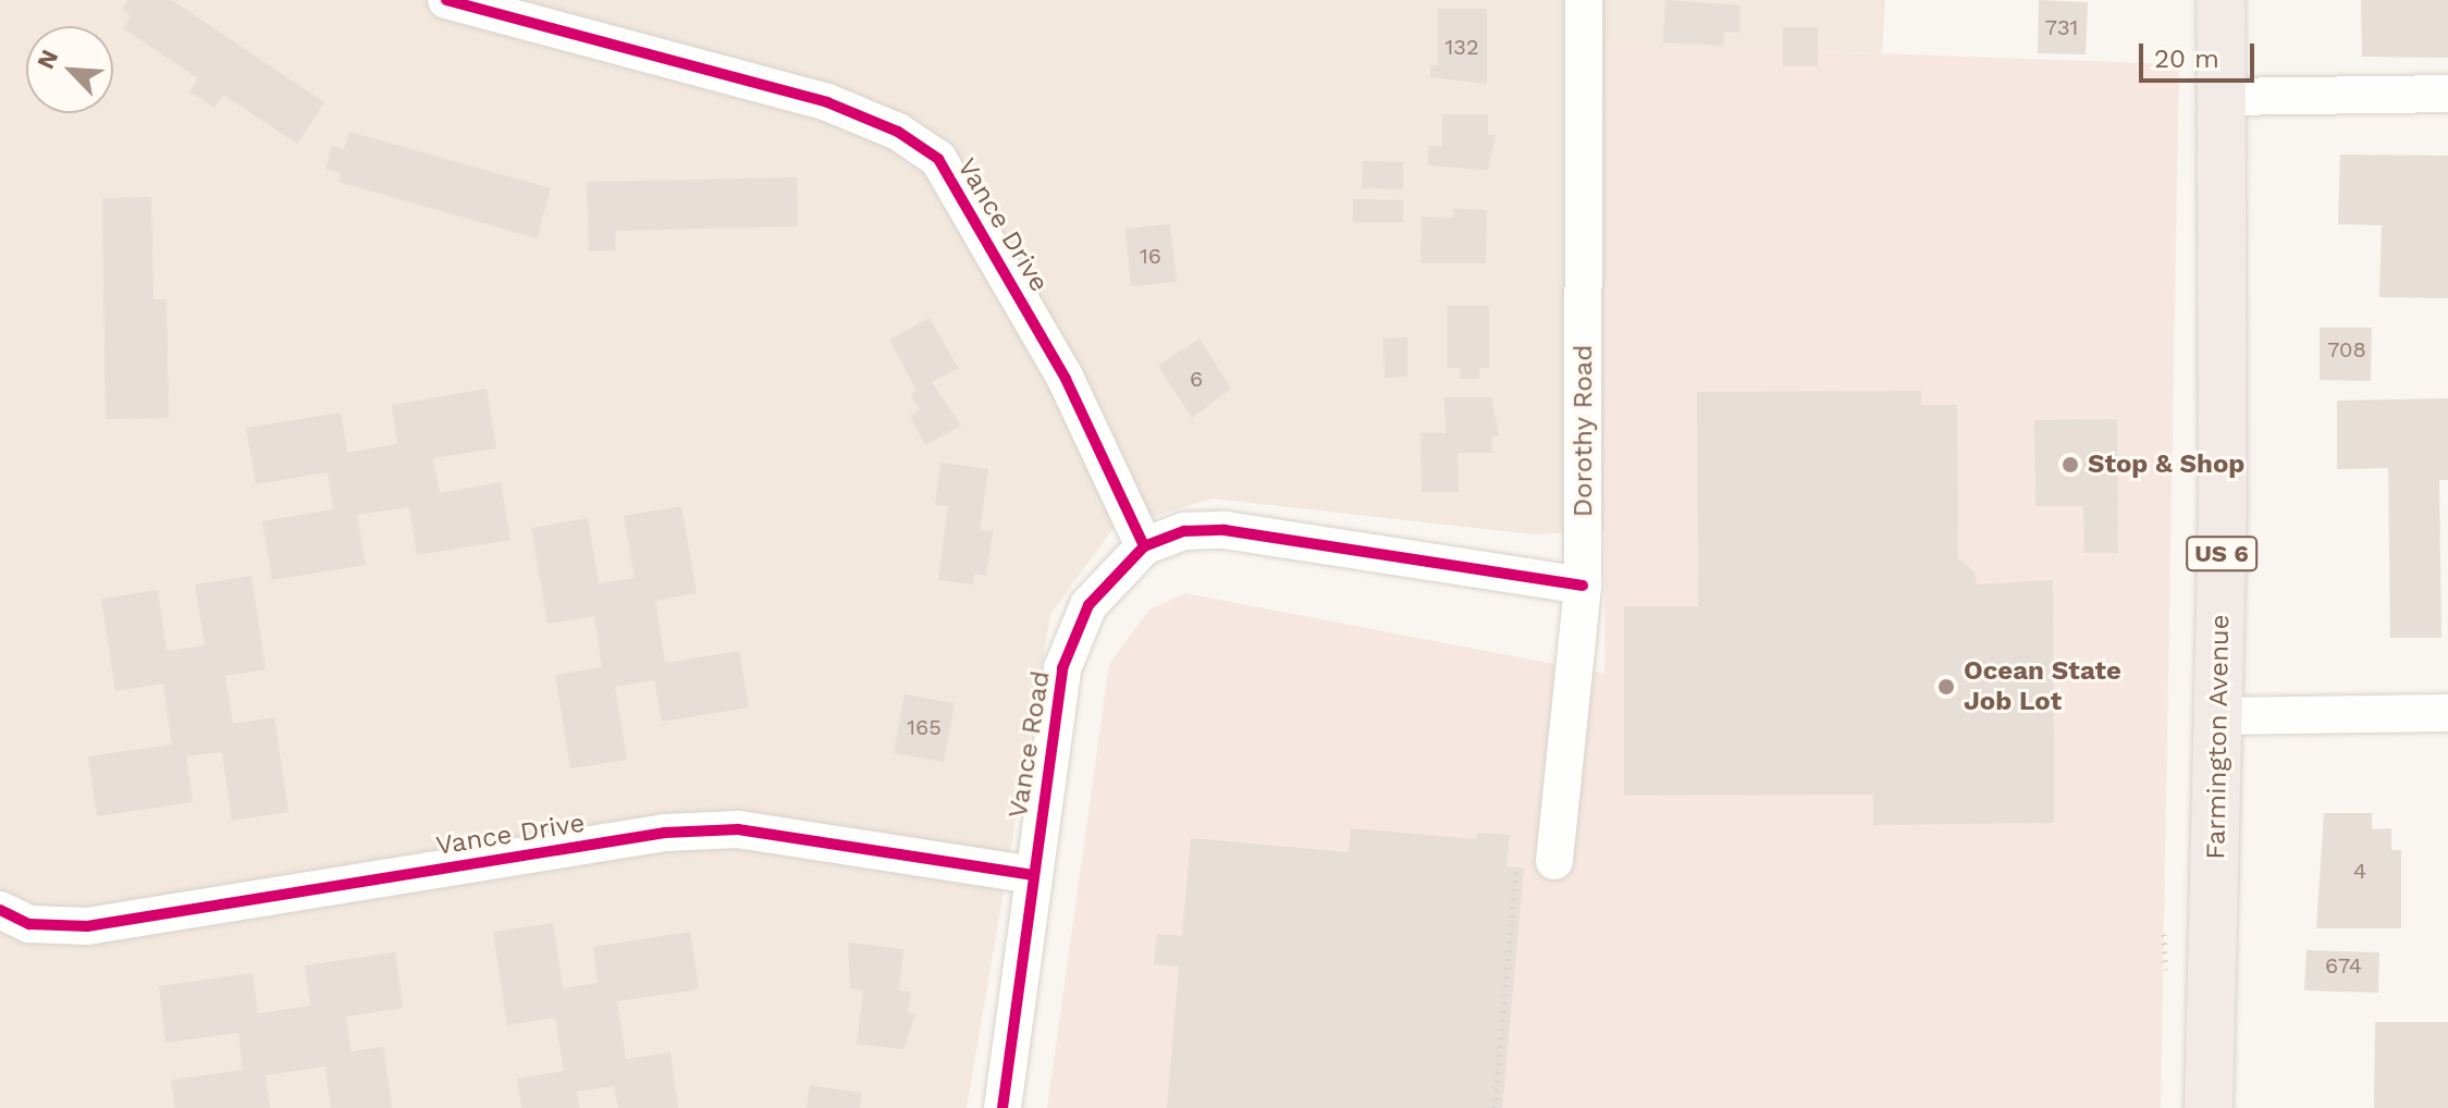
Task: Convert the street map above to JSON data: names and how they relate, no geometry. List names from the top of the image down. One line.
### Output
{"streets":{"highway":["US 6","Farmington Avenue"],"street":["Vance Drive","Dorothy Road","Vance Road"]},"crossings":[["Vance Drive","Vance Road"],["Dorothy Road","Vance Road"]],"places":["Stop & Shop","Ocean State Job Lot"],"house_numbers":["731","132","16","708","6","165","4","674"],"scale_bar":"20 m","north":"top left"}
